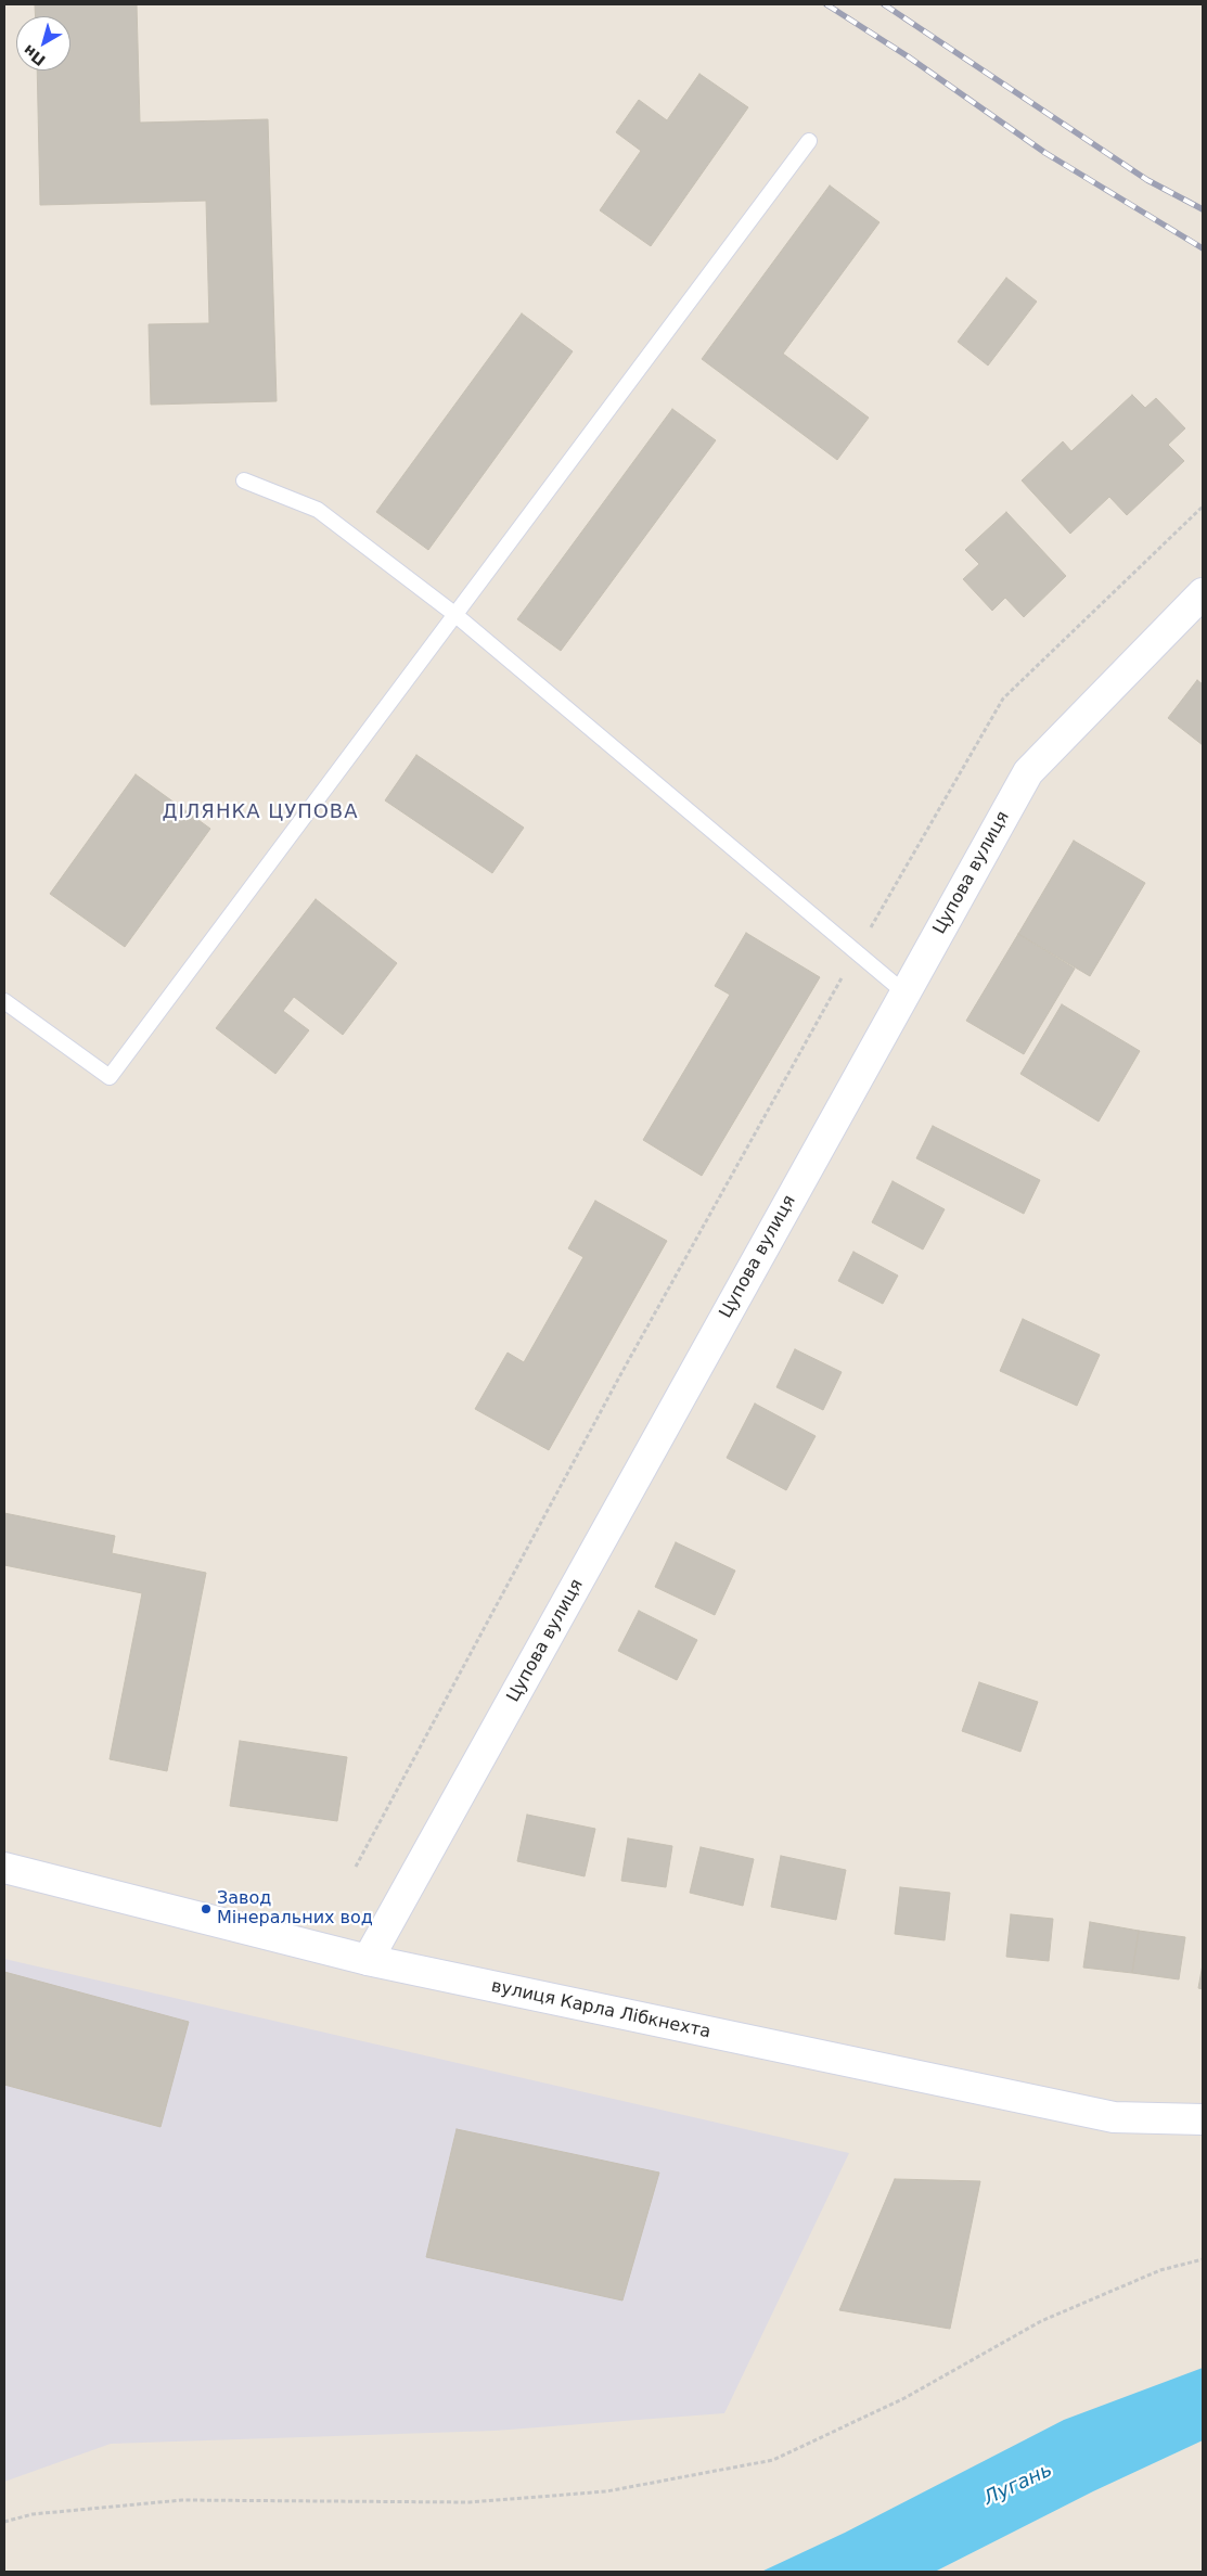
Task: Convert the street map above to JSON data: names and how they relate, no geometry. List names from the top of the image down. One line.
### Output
{"streets":{"street":["Цупова вулиця","вулиця Карла Лібкнехта"]},"crossings":[["Цупова вулиця","вулиця Карла Лібкнехта"]],"districts":["ДІЛЯНКА ЦУПОВА"],"water":["Лугань"],"places":["Завод Мінеральних вод"],"north":"bottom left"}
